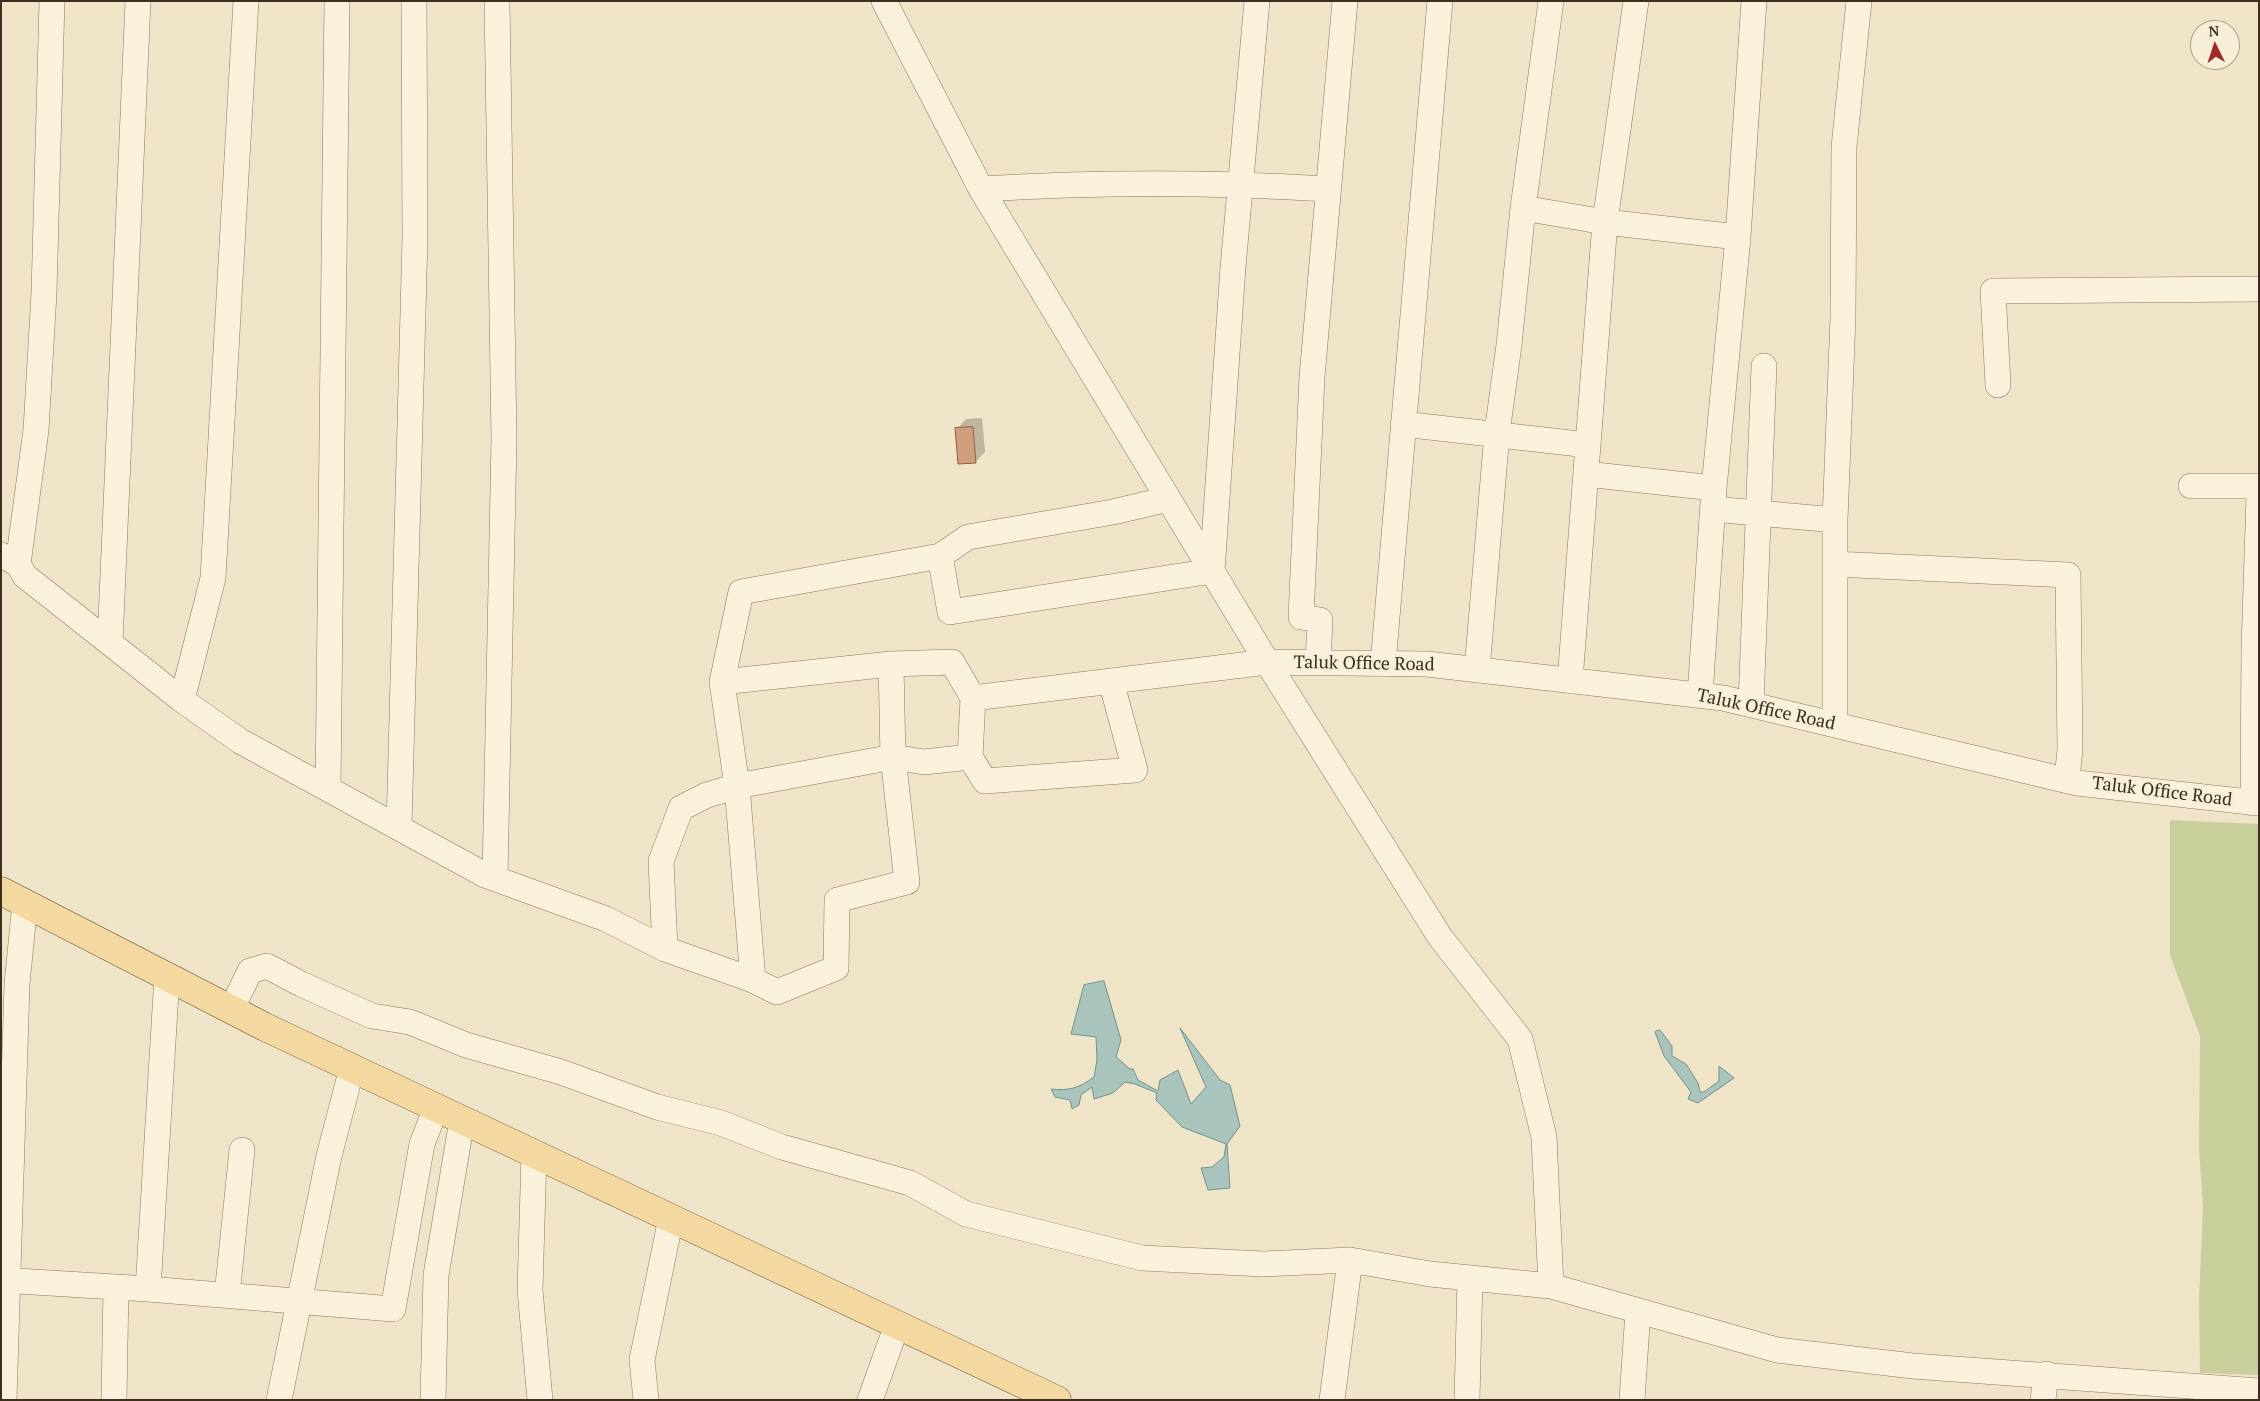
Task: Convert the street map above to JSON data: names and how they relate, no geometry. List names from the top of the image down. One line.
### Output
{"streets":{"street":["Taluk Office Road"]},"north":"top"}
